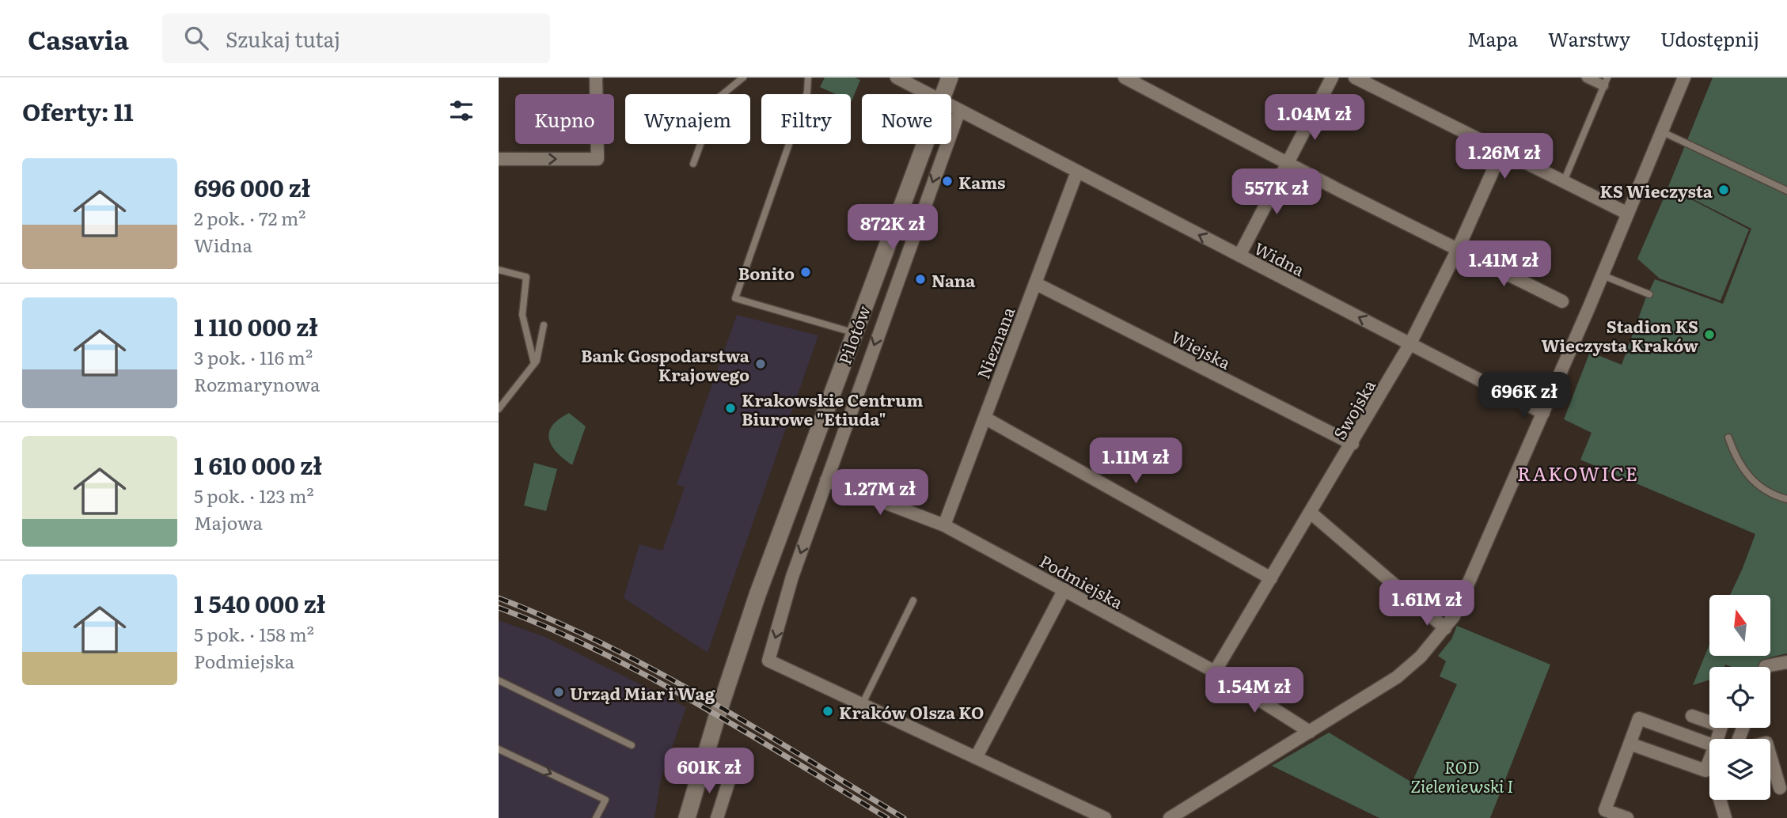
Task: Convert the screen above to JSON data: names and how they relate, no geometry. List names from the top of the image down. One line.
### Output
{"streets":{"street":["Widna","Pilotów","Nieznana","Wiejska","Swojska","Podmiejska"]},"crossings":[["Widna","Pilotów"],["Widna","Nieznana"],["Widna","Swojska"],["Pilotów","Podmiejska"],["Nieznana","Wiejska"],["Nieznana","Podmiejska"],["Wiejska","Swojska"],["Swojska","Podmiejska"]],"districts":["RAKOWICE"],"parks":["ROD Zieleniewski I"],"places":["Kams","KS Wieczysta","Bonito","Nana","Stadion KS Wieczysta Kraków","Bank Gospodarstwa Krajowego","Krakowskie Centrum Biurowe \"Etiuda\"","Urząd Miar i Wag","Kraków Olsza KO"],"north":"top","page":{"header":"Casavia","search":"Szukaj tutaj","nav":["Mapa","Warstwy","Udostępnij"],"heading":"Oferty: 11","price":["1.04M zł","1.26M zł","557K zł","872K zł","1.41M zł","696K zł","1.11M zł","1.27M zł","1.61M zł","1.54M zł","601K zł"],"chip":["Kupno","Wynajem","Filtry","Nowe"],"list":[{"name":"696 000 zł","note":"2 pok. · 72 m² · Widna"},{"name":"1 110 000 zł","note":"3 pok. · 116 m² · Rozmarynowa"},{"name":"1 610 000 zł","note":"5 pok. · 123 m² · Majowa"},{"name":"1 540 000 zł","note":"5 pok. · 158 m² · Podmiejska"}]}}
